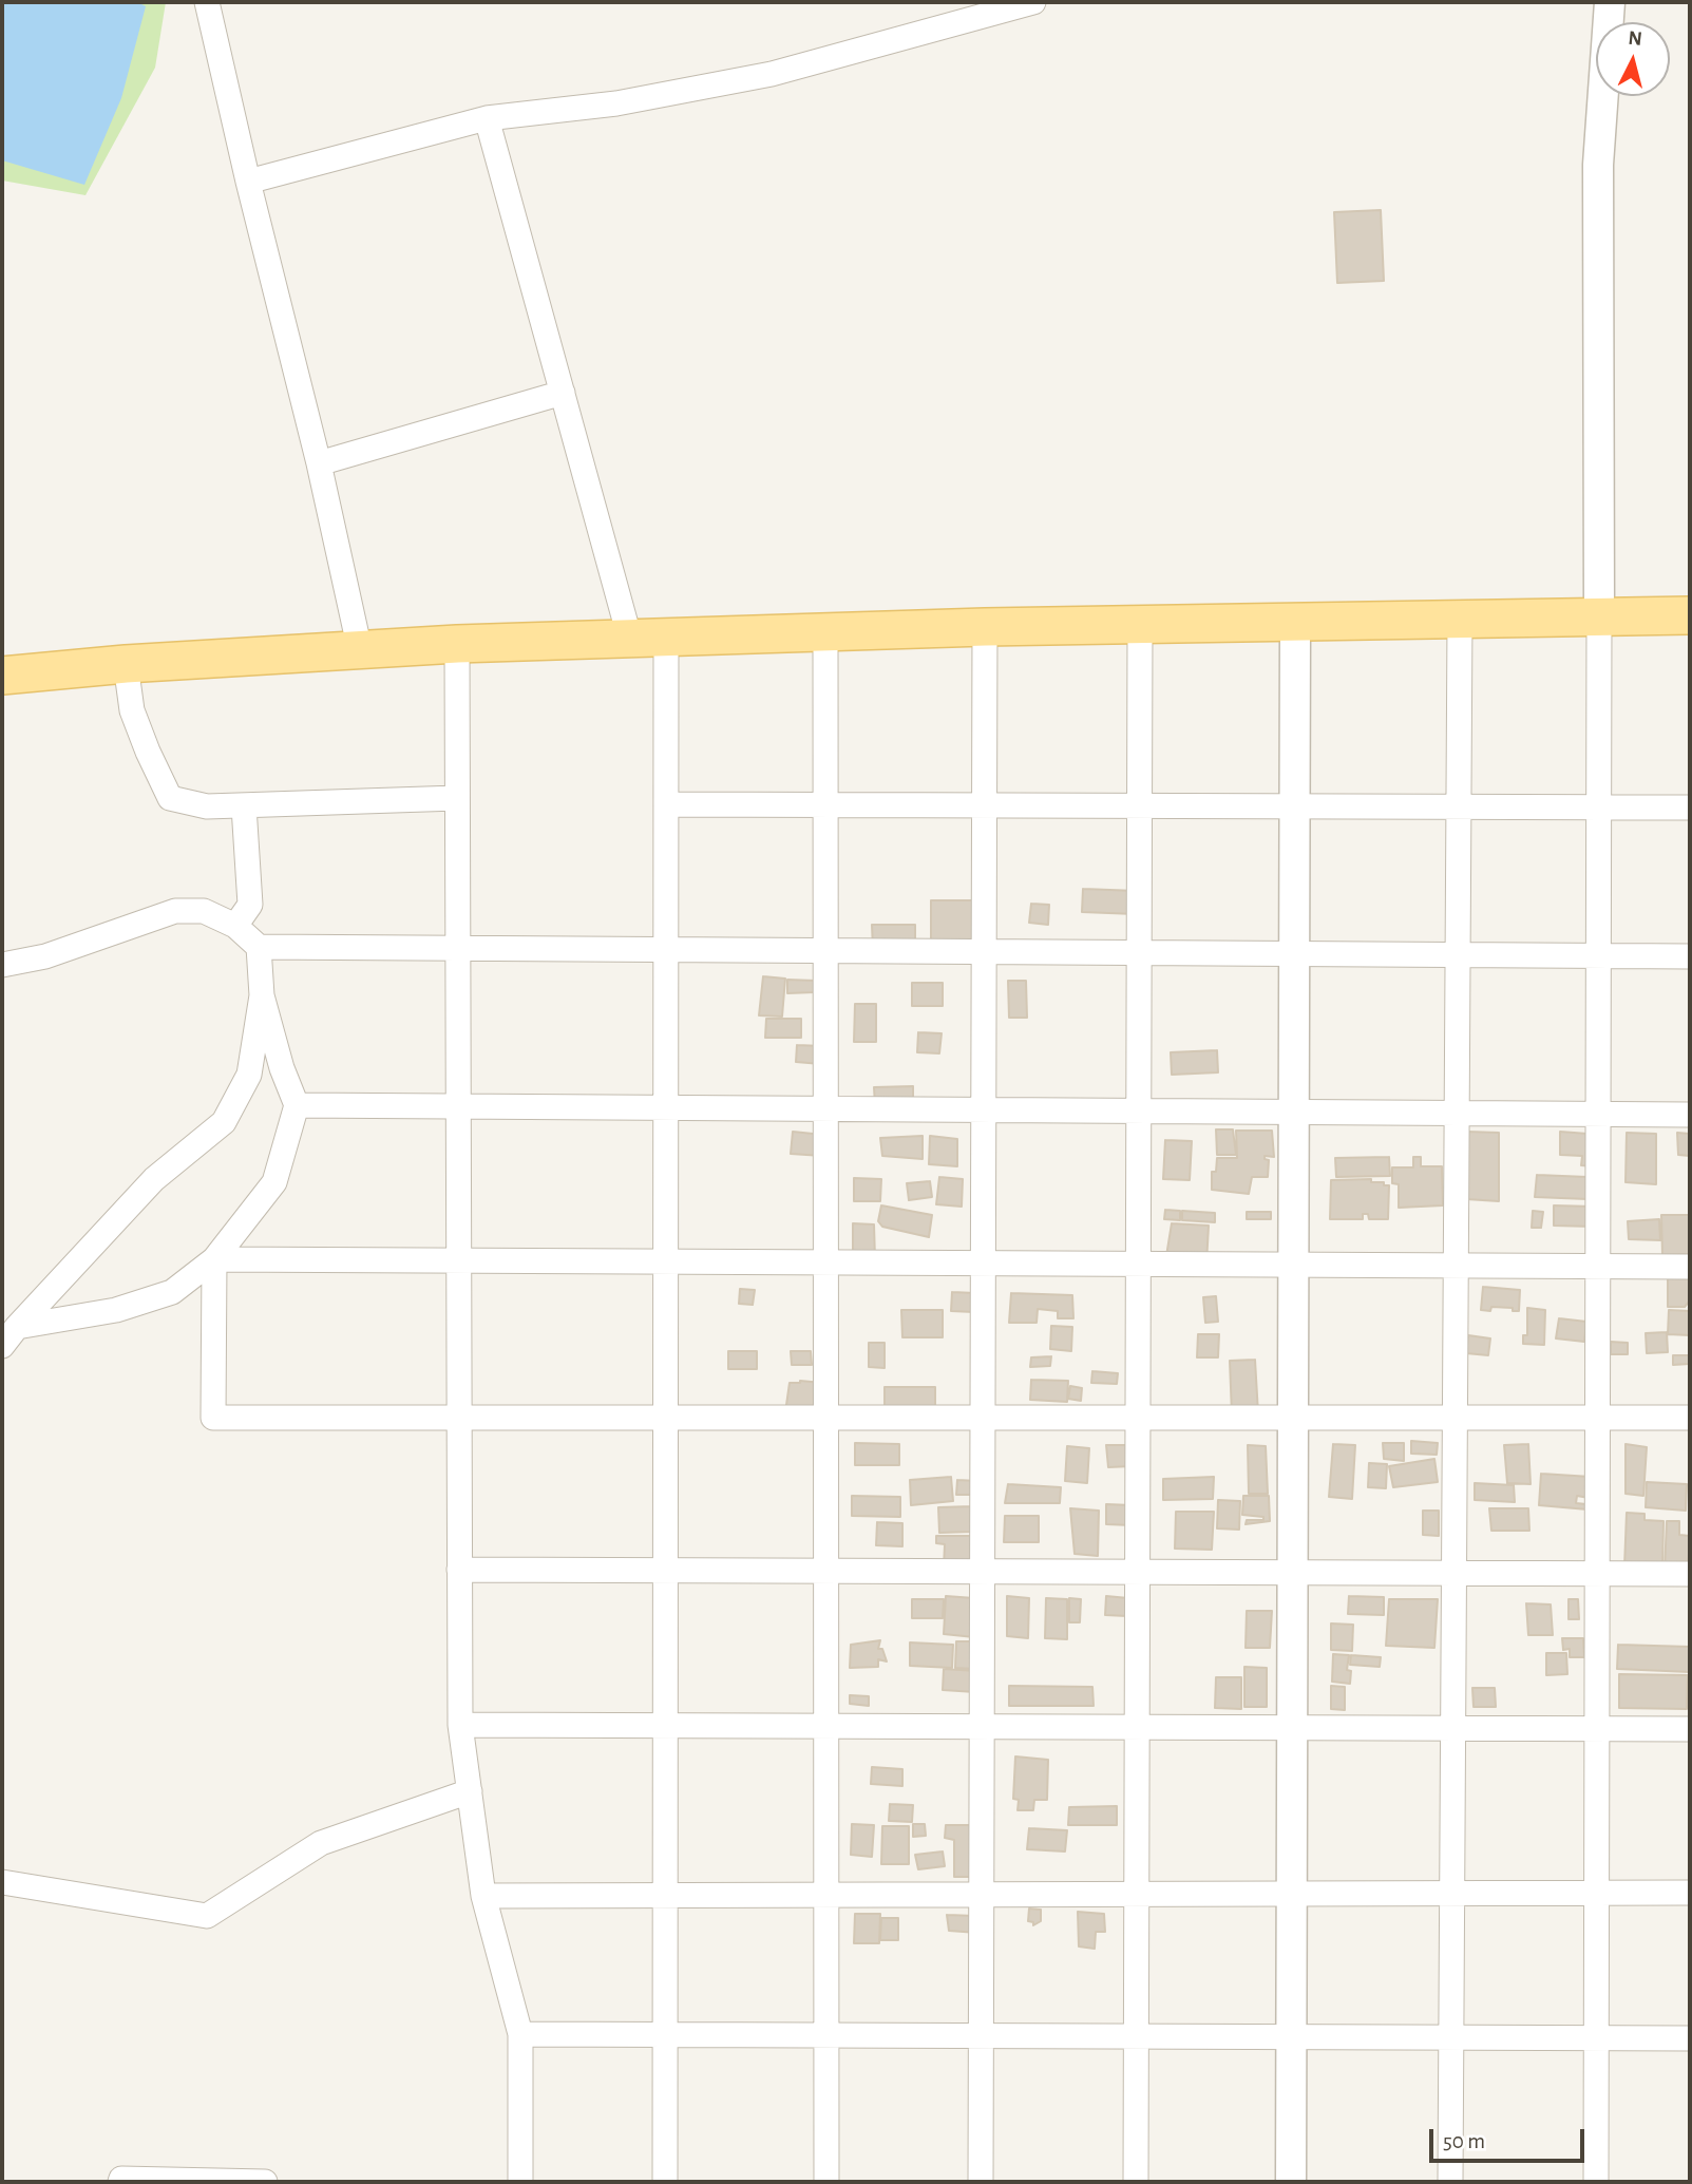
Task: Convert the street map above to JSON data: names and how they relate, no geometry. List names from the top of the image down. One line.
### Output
{"scale_bar":"50 m","north":"top"}
